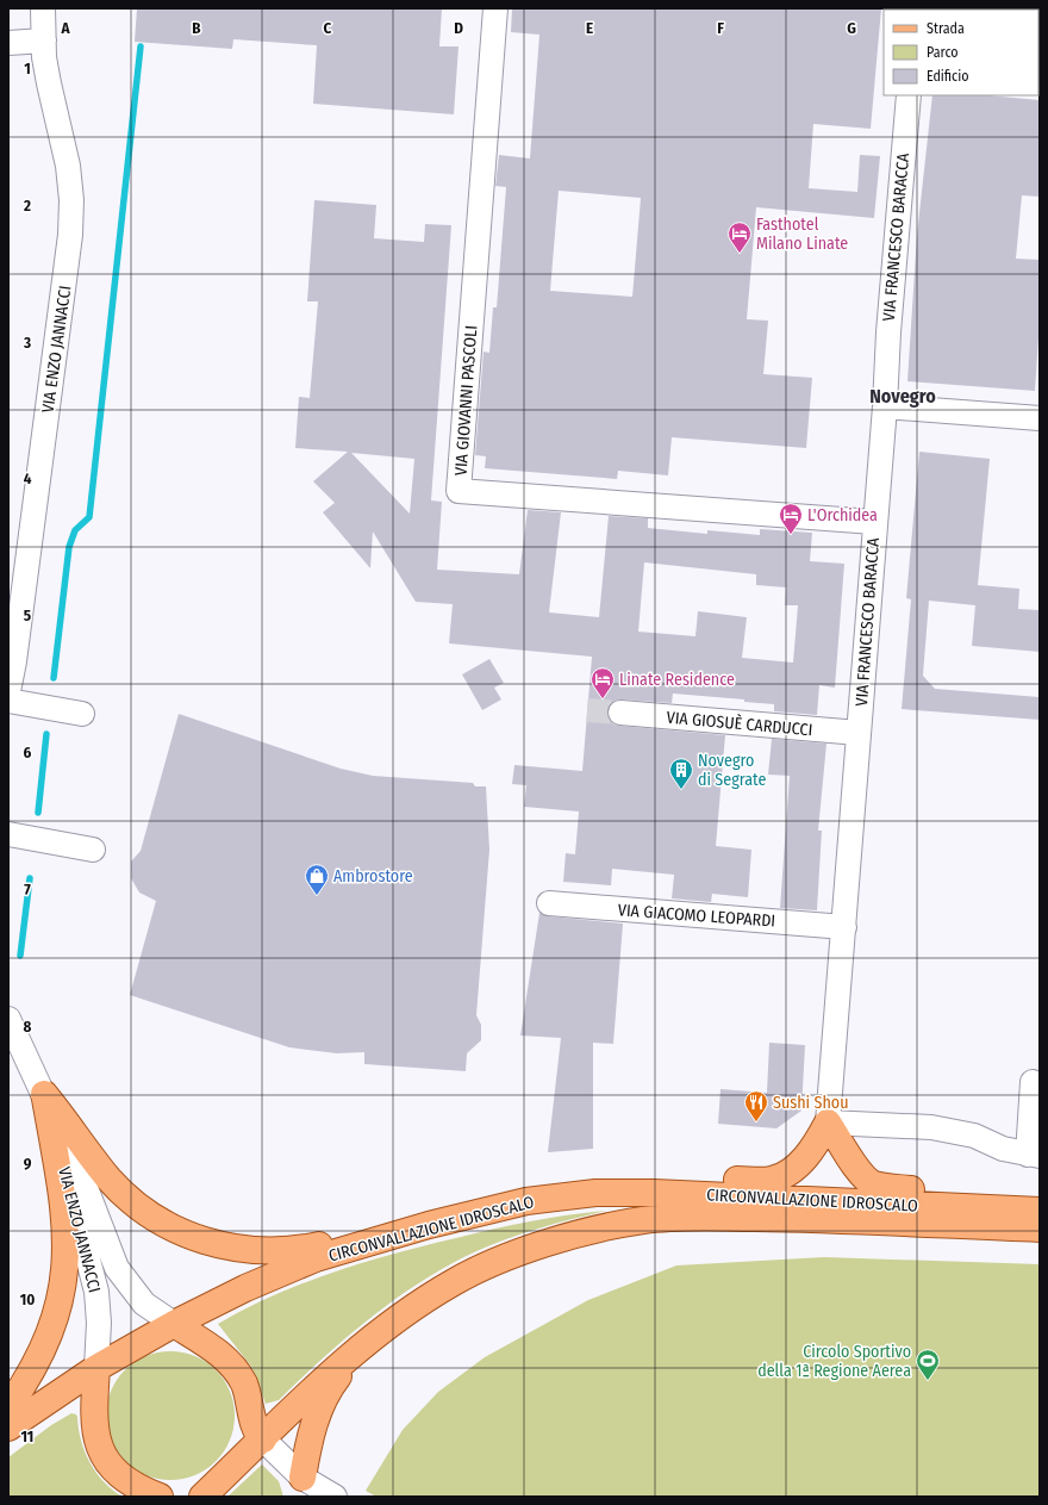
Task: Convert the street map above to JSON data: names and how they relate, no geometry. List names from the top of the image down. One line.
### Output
{"streets":{"main road":["CIRCONVALLAZIONE IDROSCALO"],"street":["VIA FRANCESCO BARACCA","VIA ENZO JANNACCI","VIA GIOVANNI PASCOLI","VIA GIOSUÈ CARDUCCI","VIA GIACOMO LEOPARDI"]},"crossings":[["VIA FRANCESCO BARACCA","VIA GIOVANNI PASCOLI"],["VIA FRANCESCO BARACCA","VIA GIOSUÈ CARDUCCI"],["VIA FRANCESCO BARACCA","VIA GIACOMO LEOPARDI"],["VIA ENZO JANNACCI","CIRCONVALLAZIONE IDROSCALO"]],"districts":["Novegro"],"places":{"hotel":["Fasthotel Milano Linate","L'Orchidea","Linate Residence"],"building":["Novegro di Segrate"],"shop":["Ambrostore"],"restaurant":["Sushi Shou"],"sports":["Circolo Sportivo della 1ª Regione Aerea"]},"legend":["Strada","Parco","Edificio"],"grid":{"columns":["A","B","C","D","E","F","G"],"rows":["1","2","3","4","5","6","7","8","9","10","11"]}}
